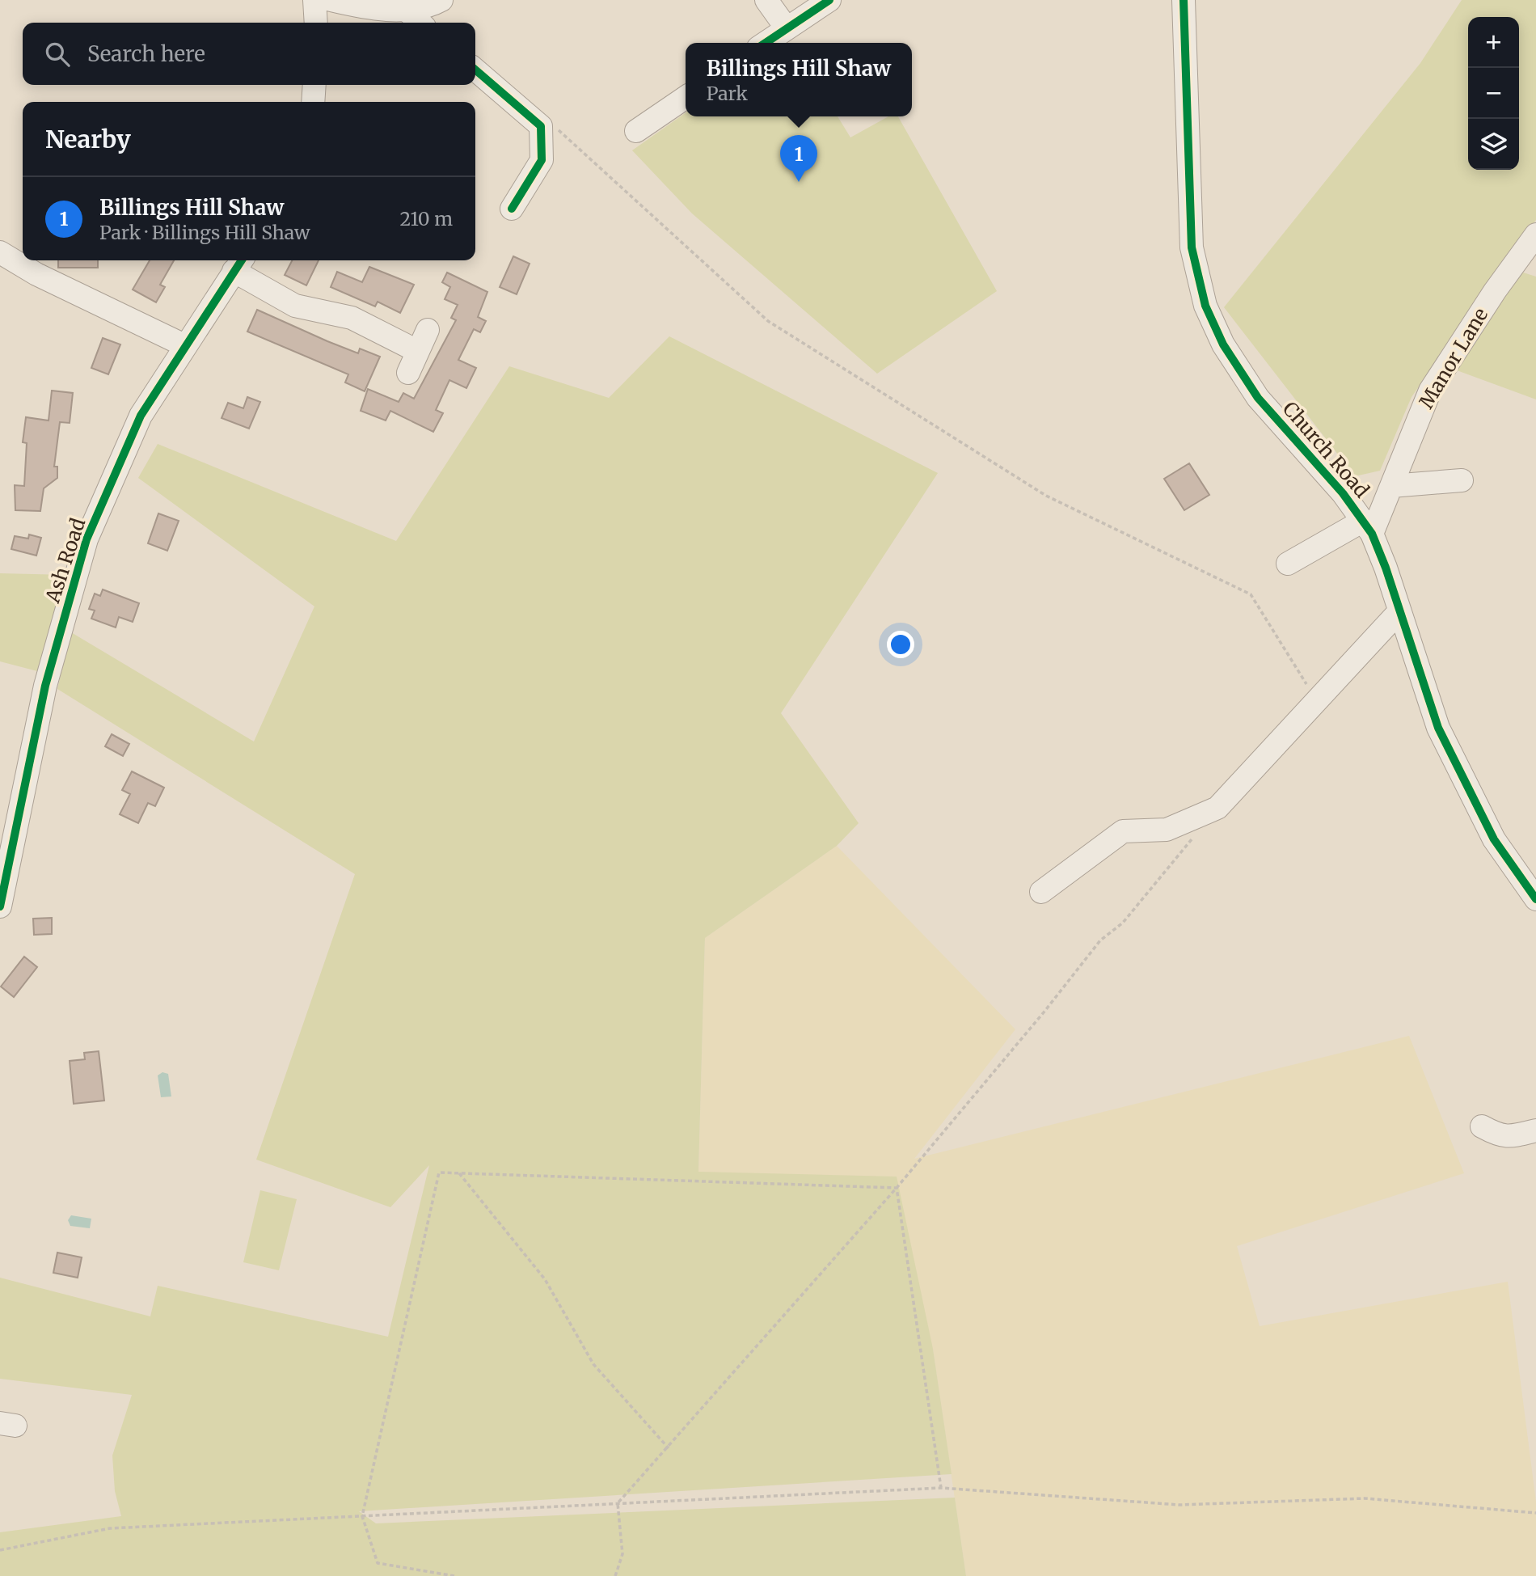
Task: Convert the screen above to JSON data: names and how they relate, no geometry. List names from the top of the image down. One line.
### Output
{"streets":{"street":["Manor Lane","Church Road","Ash Road"]},"crossings":[["Manor Lane","Church Road"]],"page":{"map_buttons":["+","−"],"search":"Search here","popup":["Billings Hill Shaw","Park"],"heading":"Nearby","pins":"1","list":[{"mark":"1","name":"Billings Hill Shaw","note":"Park · Billings Hill Shaw","value":"210 m"}]}}
